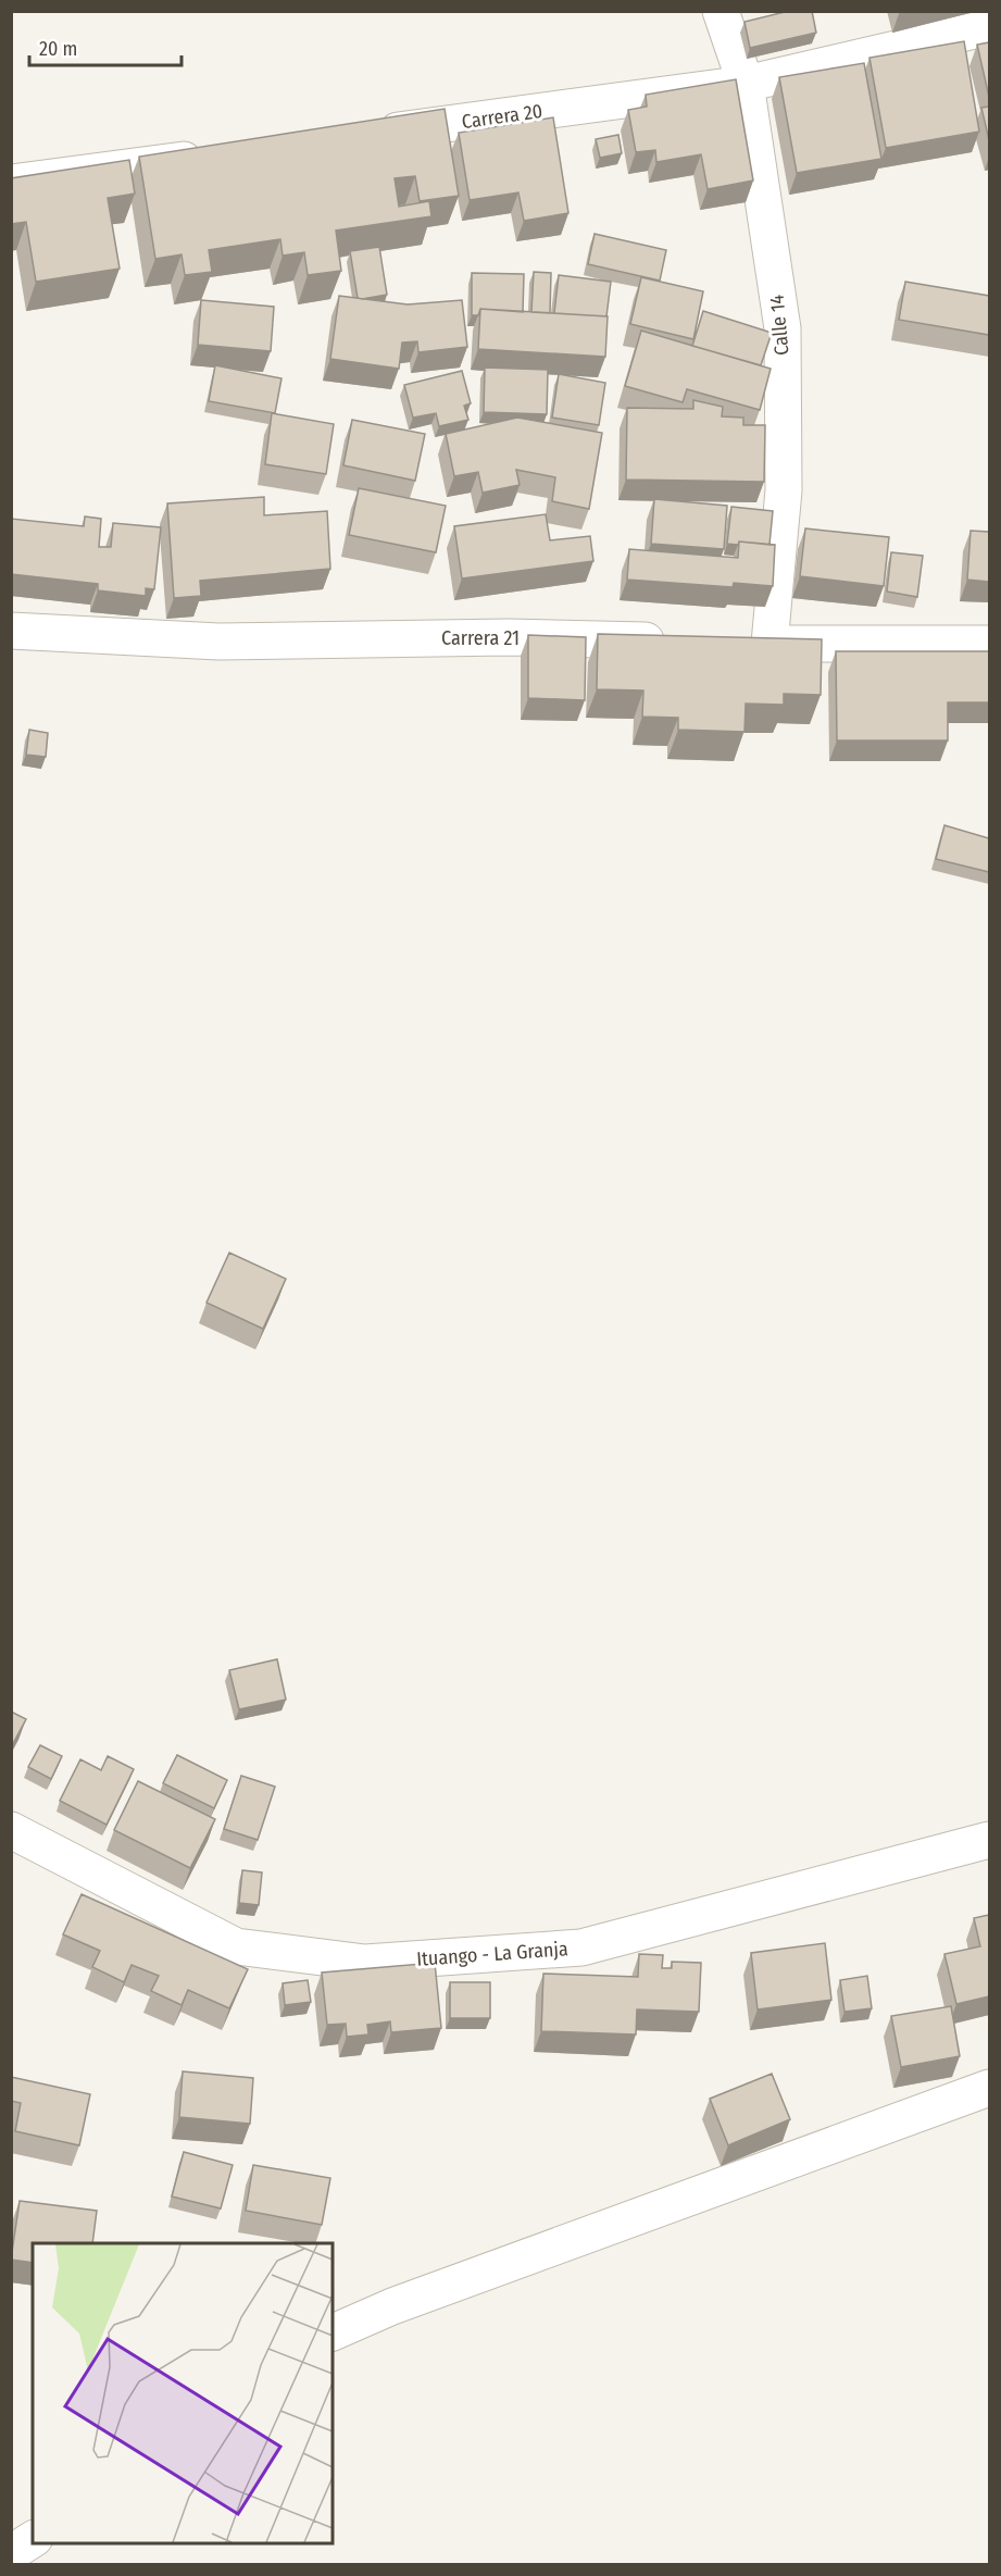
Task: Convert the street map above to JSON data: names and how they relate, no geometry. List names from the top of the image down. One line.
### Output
{"streets":{"street":["Carrera 20","Calle 14","Carrera 21","Ituango - La Granja"]},"crossings":[["Carrera 20","Calle 14"]],"scale_bar":"20 m"}
